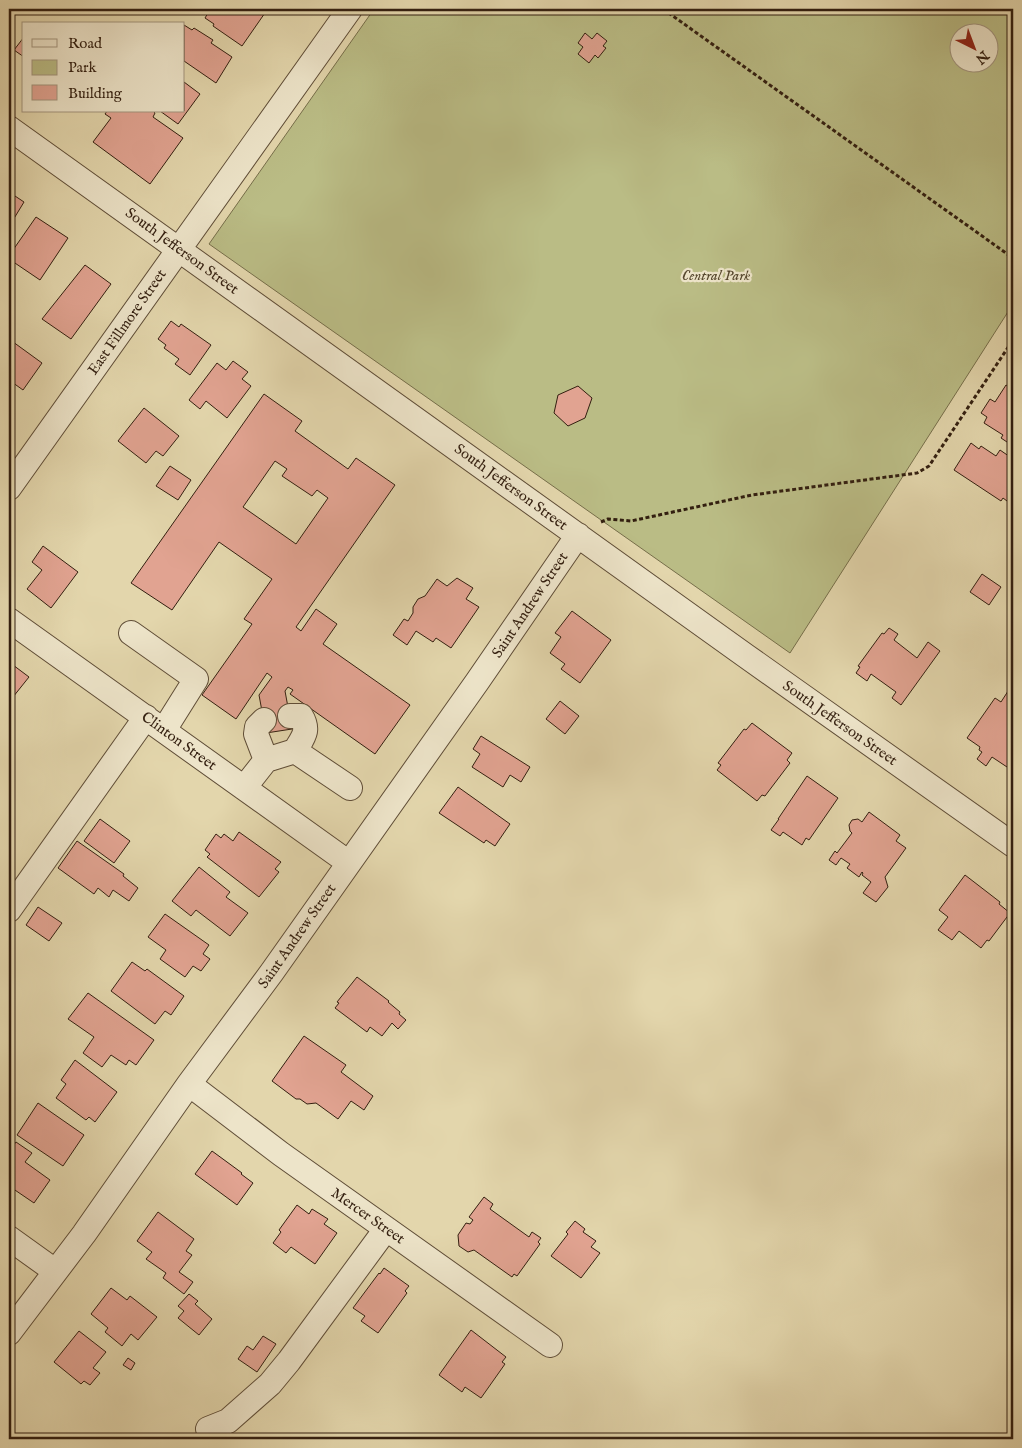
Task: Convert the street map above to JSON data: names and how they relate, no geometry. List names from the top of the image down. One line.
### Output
{"streets":{"street":["South Jefferson Street","East Fillmore Street","Saint Andrew Street","Clinton Street","Mercer Street"]},"crossings":[["South Jefferson Street","East Fillmore Street"],["South Jefferson Street","Saint Andrew Street"],["Saint Andrew Street","Clinton Street"],["Saint Andrew Street","Mercer Street"]],"parks":["Central Park"],"legend":["Road","Park","Building"],"north":"bottom right"}
